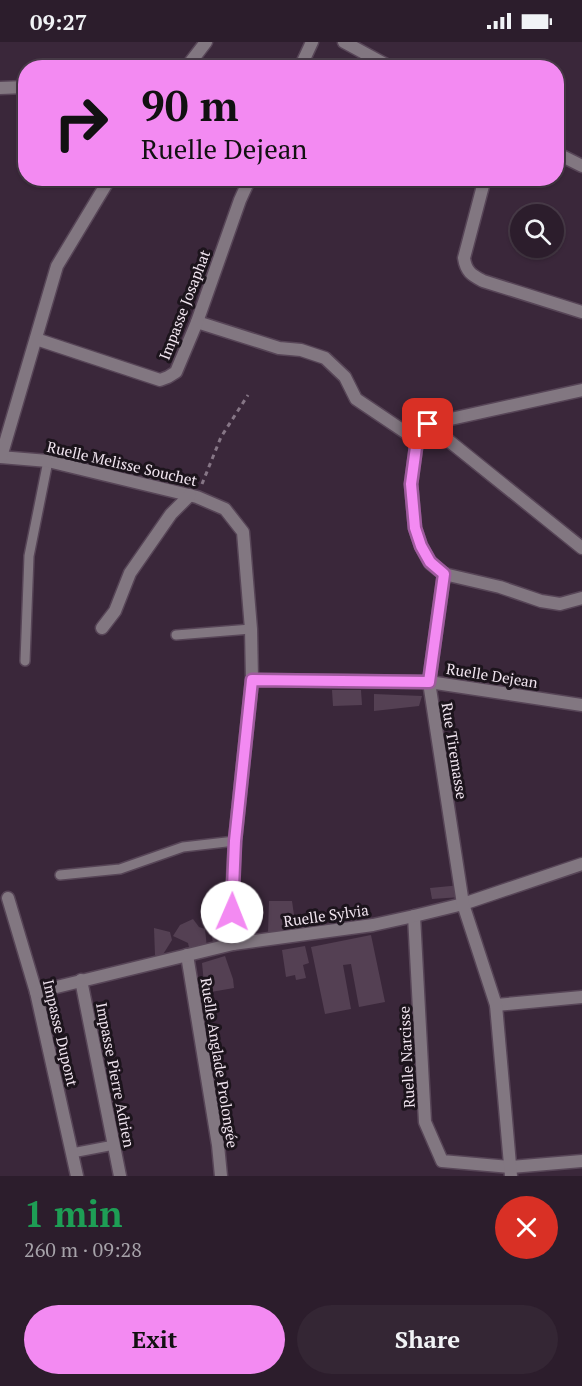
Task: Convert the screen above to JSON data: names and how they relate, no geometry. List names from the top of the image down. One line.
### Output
{"streets":{"street":["Impasse Josaphat","Ruelle Melisse Souchet","Ruelle Dejean","Rue Tiremasse","Ruelle Sylvia","Impasse Dupont","Ruelle Narcisse","Ruelle Anglade Prolongée","Impasse Pierre Adrien"]},"crossings":[["Ruelle Melisse Souchet","Ruelle Dejean"],["Ruelle Melisse Souchet","Ruelle Sylvia"],["Ruelle Dejean","Rue Tiremasse"],["Rue Tiremasse","Ruelle Sylvia"],["Rue Tiremasse","Ruelle Narcisse"],["Ruelle Sylvia","Impasse Dupont"],["Ruelle Sylvia","Ruelle Narcisse"],["Ruelle Sylvia","Ruelle Anglade Prolongée"],["Ruelle Sylvia","Impasse Pierre Adrien"]],"page":{"status":"09:27","turn":["90 m","Ruelle Dejean"],"heading":["1 min","260 m · 09:28"],"buttons":["Exit","Share"]}}
